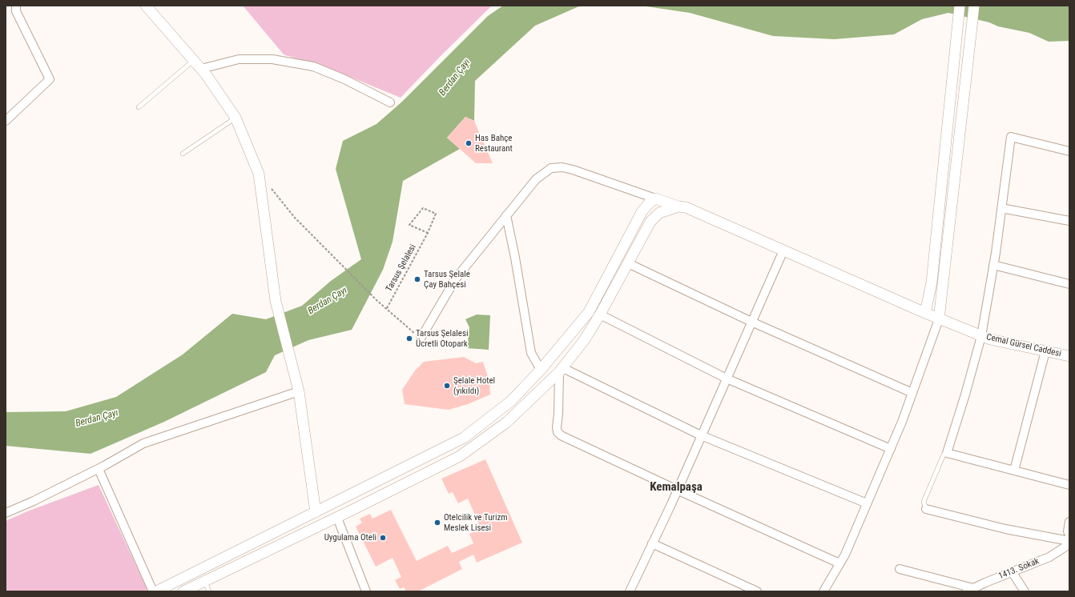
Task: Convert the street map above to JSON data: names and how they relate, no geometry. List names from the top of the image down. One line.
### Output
{"streets":{"street":["Cemal Gürsel Caddesi","1413. Sokak"],"path":["Tarsus Şelalesi"]},"districts":["Kemalpaşa"],"water":["Berdan Çayı"],"places":["Has Bahçe Restaurant","Tarsus Şelale Çay Bahçesi","Tarsus Şelalesi Ücretli Otopark","Şelale Hotel (yıkıldı)","Otelcilik ve Turizm Meslek Lisesi","Uygulama Oteli"]}
